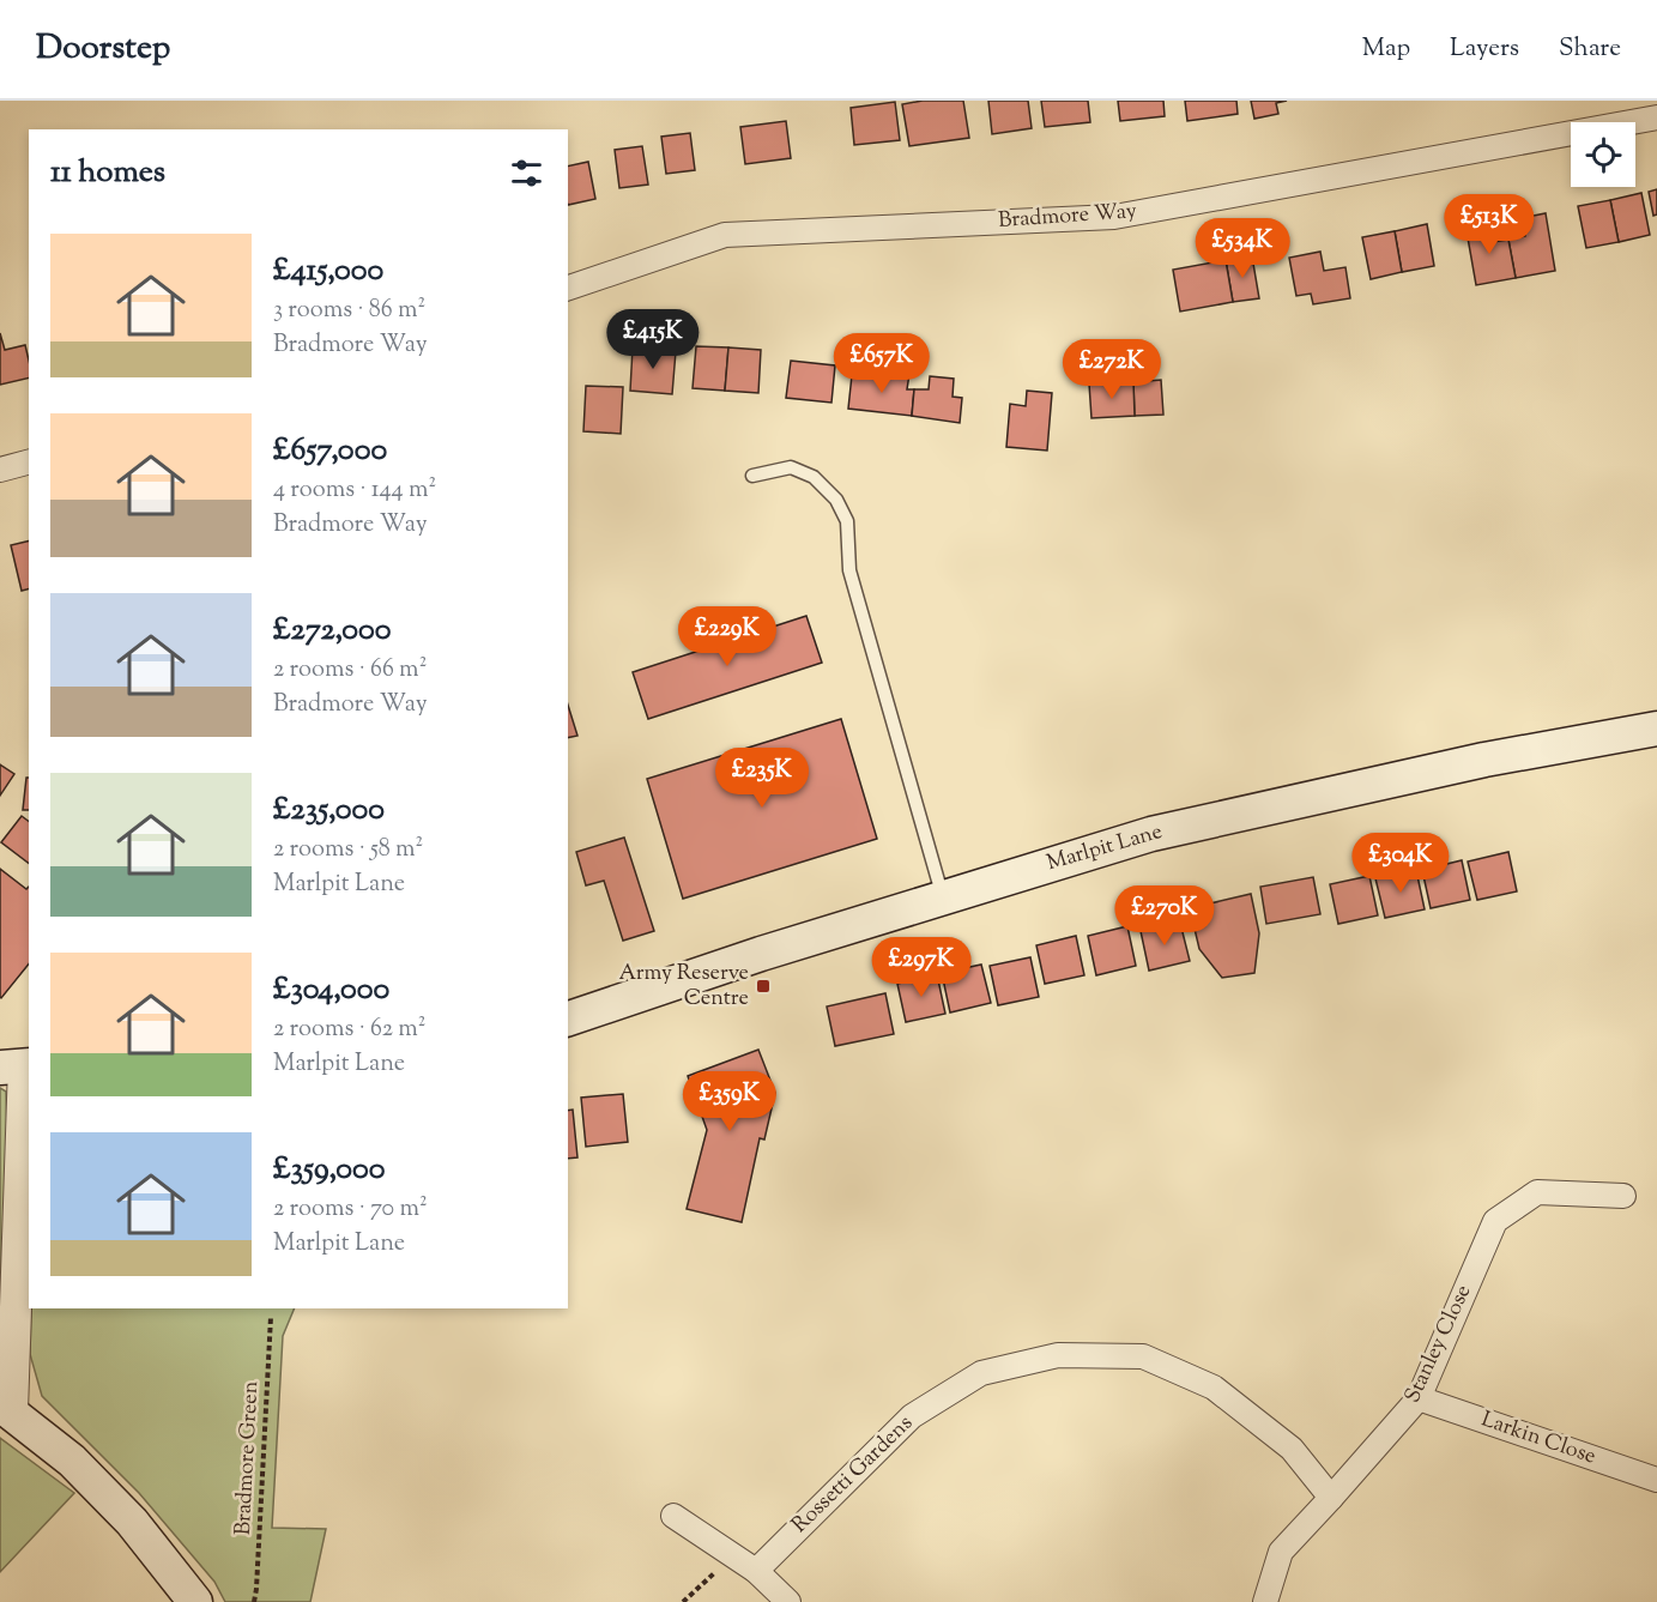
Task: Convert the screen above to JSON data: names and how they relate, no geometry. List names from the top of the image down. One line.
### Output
{"streets":{"main road":["Marlpit Lane"],"street":["Bradmore Way","Stanley Close","Larkin Close","Rossetti Gardens"],"path":["Bradmore Green"]},"crossings":[["Stanley Close","Larkin Close"],["Stanley Close","Rossetti Gardens"]],"places":{"transit":["Army Reserve Centre"]},"page":{"header":"Doorstep","nav":["Map","Layers","Share"],"heading":"11 homes","price":["£513K","£534K","£415K","£657K","£272K","£229K","£235K","£304K","£270K","£297K","£359K"],"list":[{"name":"£415,000","note":"3 rooms · 86 m² · Bradmore Way"},{"name":"£657,000","note":"4 rooms · 144 m² · Bradmore Way"},{"name":"£272,000","note":"2 rooms · 66 m² · Bradmore Way"},{"name":"£235,000","note":"2 rooms · 58 m² · Marlpit Lane"},{"name":"£304,000","note":"2 rooms · 62 m² · Marlpit Lane"},{"name":"£359,000","note":"2 rooms · 70 m² · Marlpit Lane"}]}}
